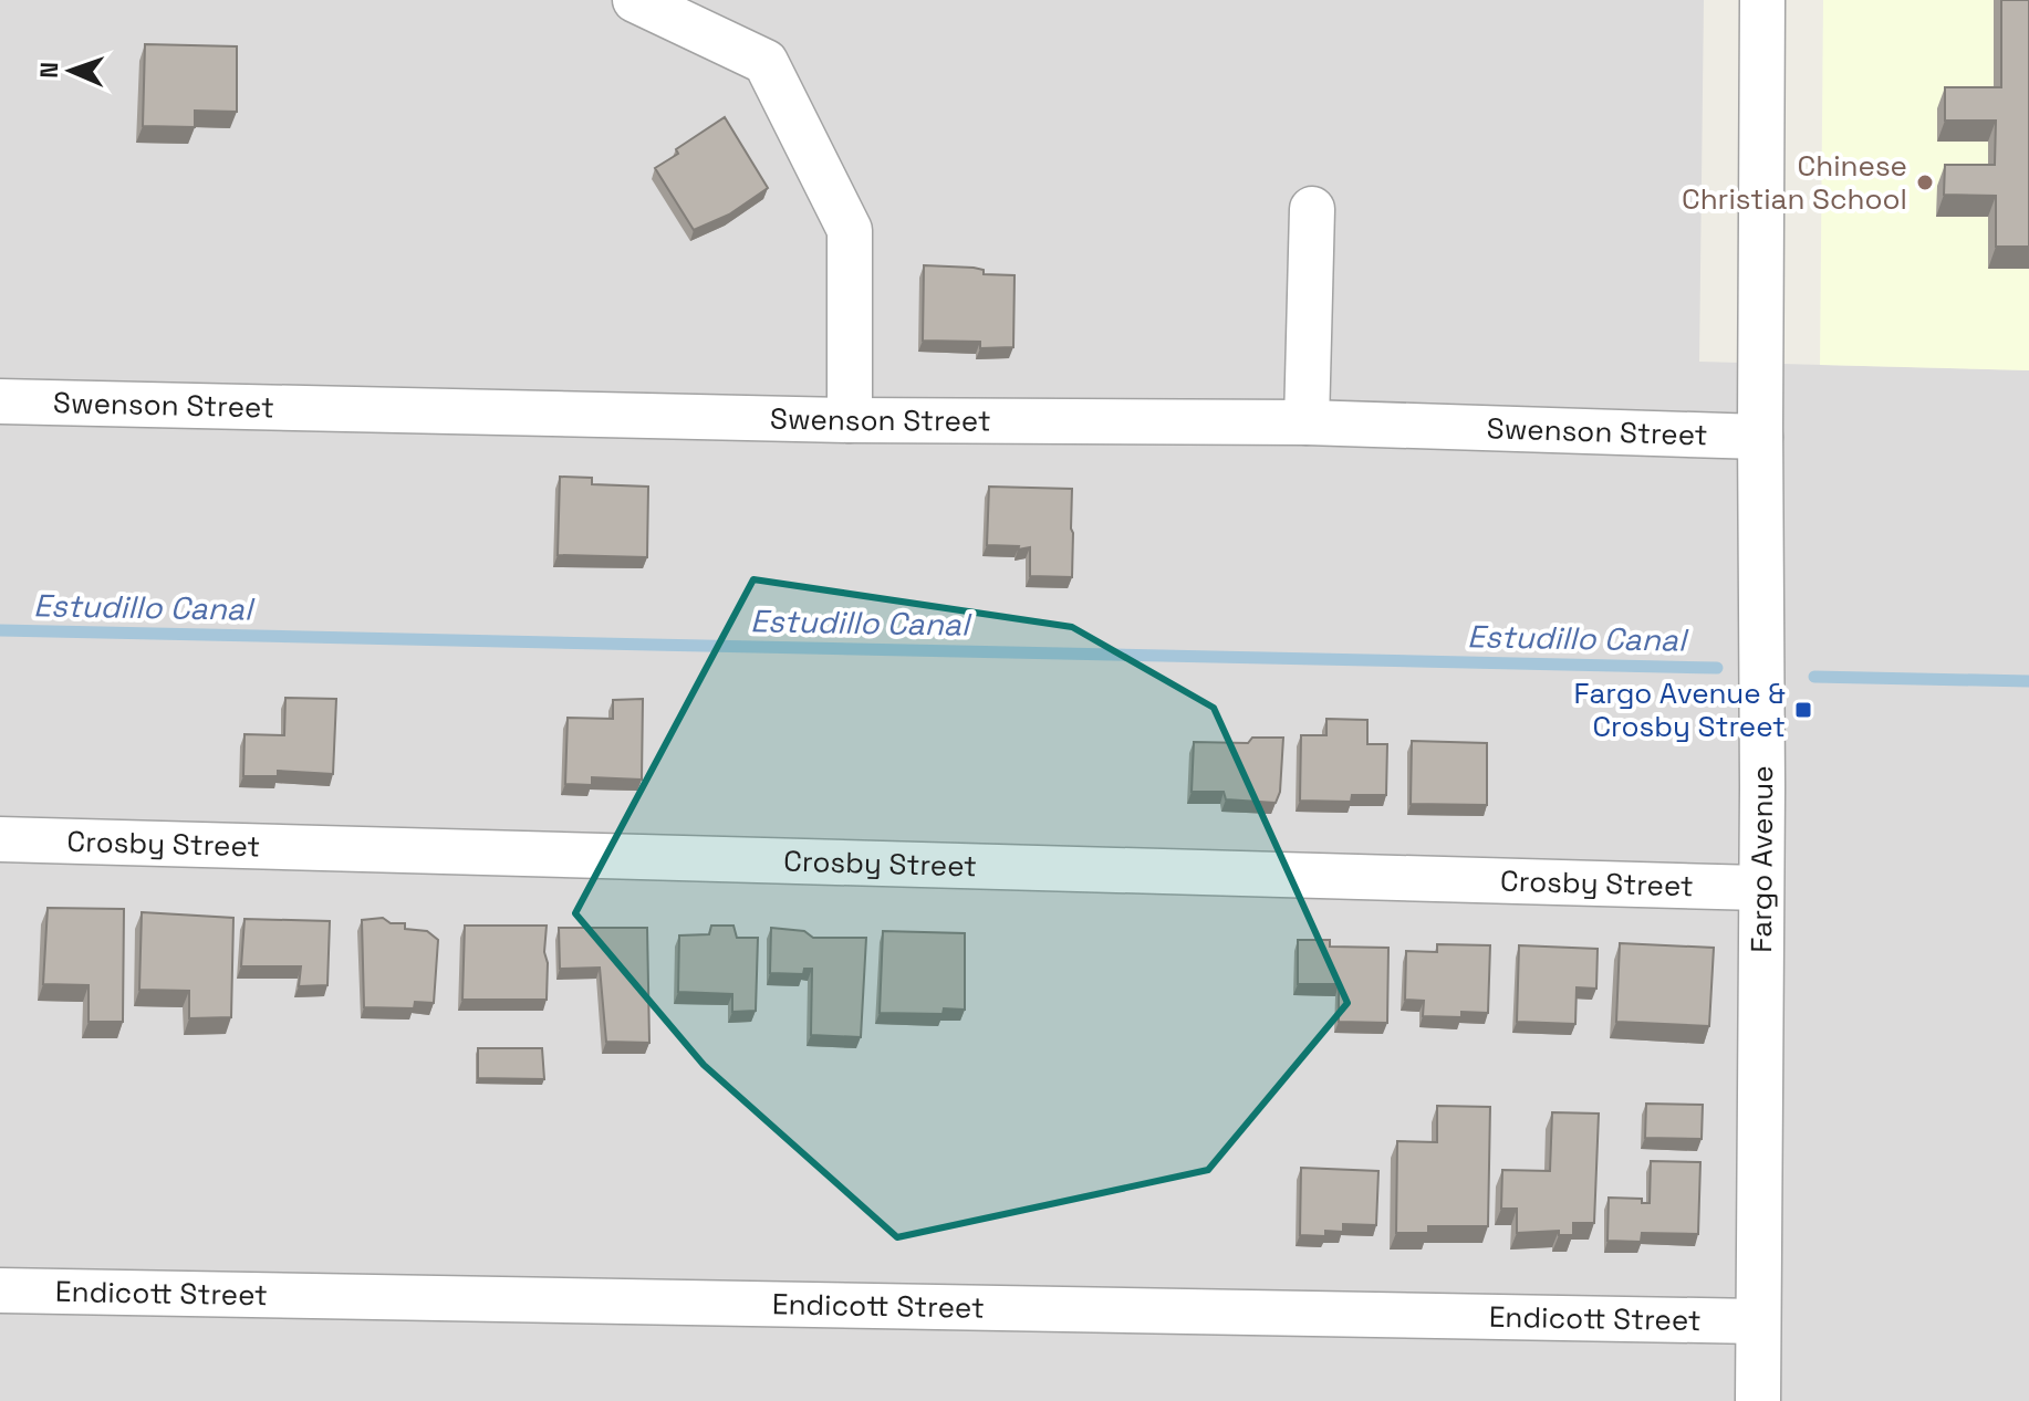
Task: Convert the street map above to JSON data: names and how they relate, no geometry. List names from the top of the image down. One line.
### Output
{"streets":{"street":["Swenson Street","Crosby Street","Fargo Avenue","Endicott Street"]},"crossings":[["Swenson Street","Fargo Avenue"],["Crosby Street","Fargo Avenue"],["Fargo Avenue","Endicott Street"]],"water":["Estudillo Canal"],"places":{"other":["Chinese Christian School"],"transit":["Fargo Avenue & Crosby Street"]},"north":"left"}
